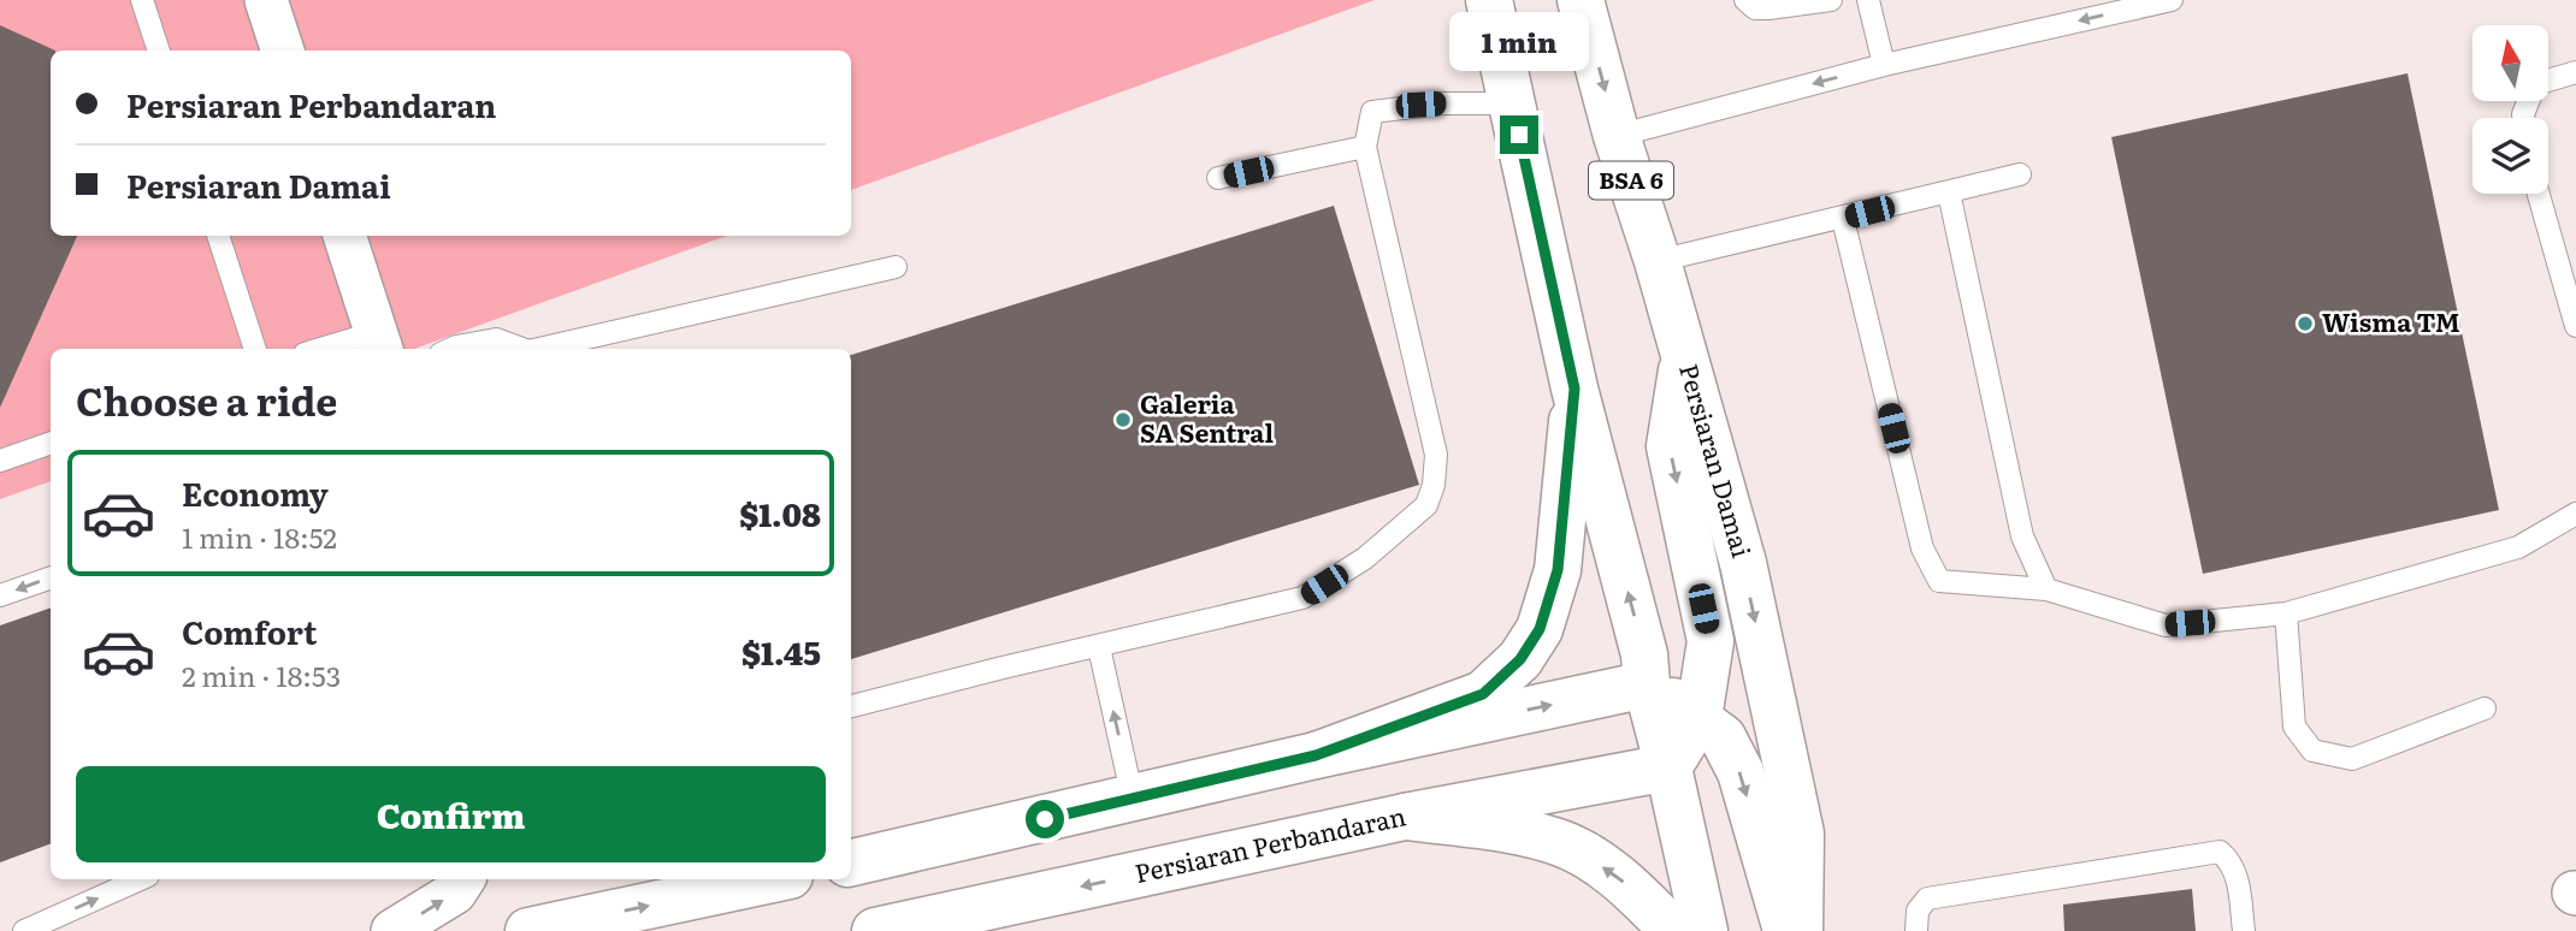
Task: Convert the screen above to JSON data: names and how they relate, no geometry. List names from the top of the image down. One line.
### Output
{"streets":{"main road":["BSA 6","Persiaran Damai","Persiaran Perbandaran"]},"places":["Wisma TM","Galeria SA Sentral"],"north":"top","page":{"bubble":"1 min","banner":["Persiaran Perbandaran","Persiaran Damai"],"heading":"Choose a ride","list":[{"name":"Economy","note":"1 min · 18:52","value":"$1.08"},{"name":"Comfort","note":"2 min · 18:53","value":"$1.45"}],"buttons":"Confirm"}}
